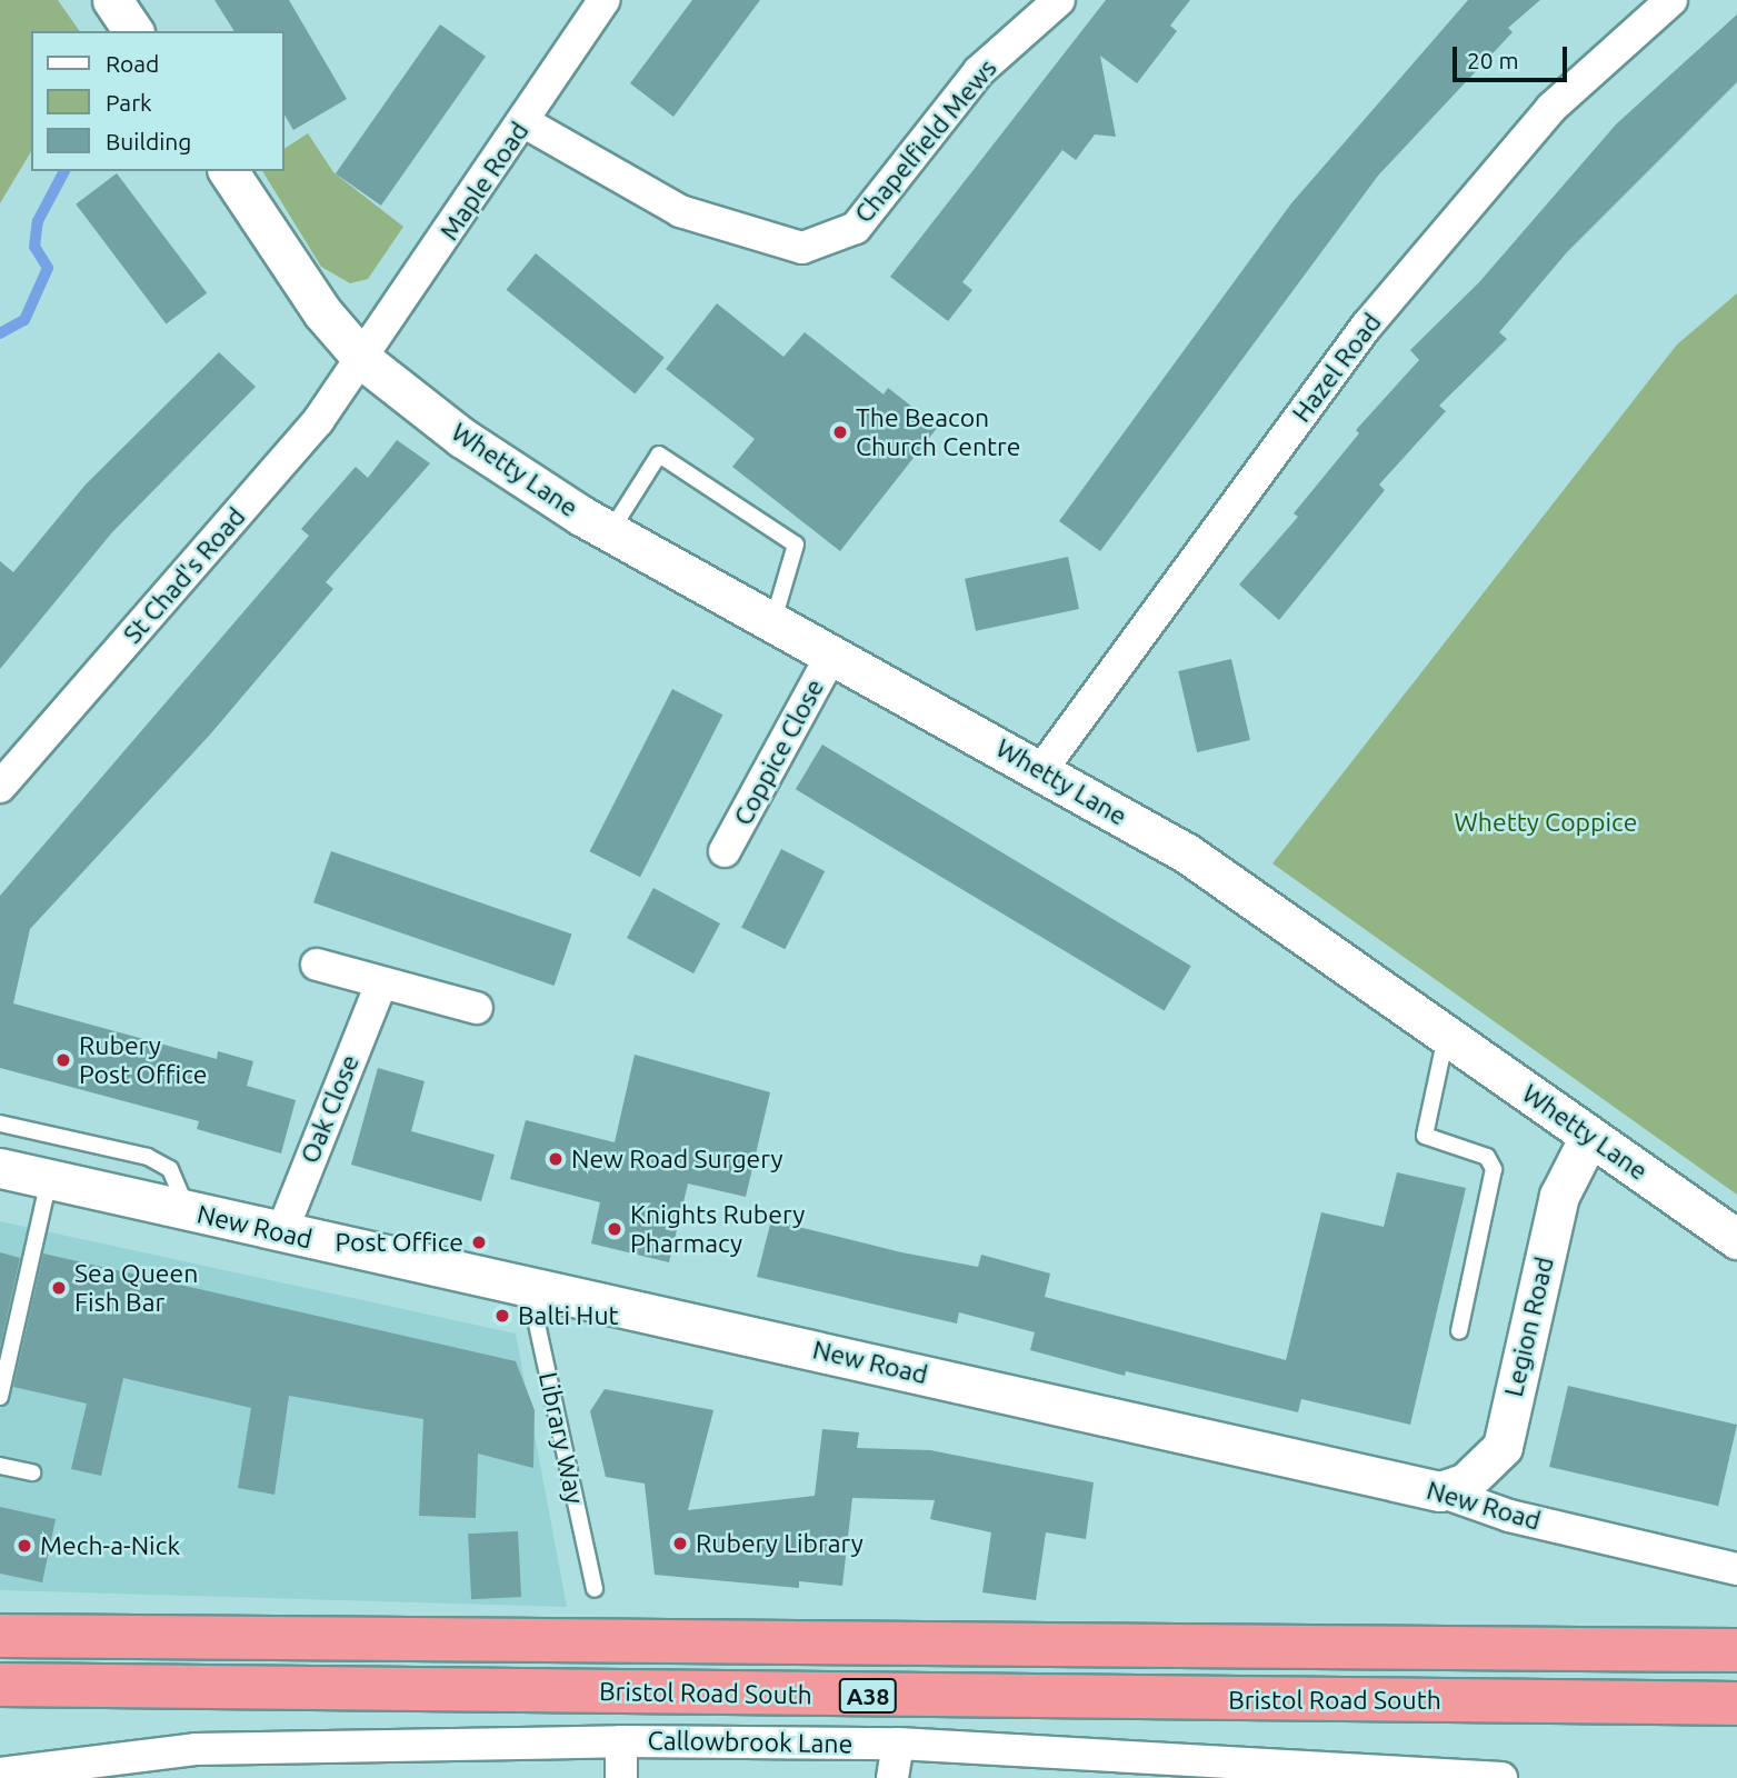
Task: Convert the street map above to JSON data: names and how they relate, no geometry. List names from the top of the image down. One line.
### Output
{"streets":{"highway":["Bristol Road South","A38"],"street":["Chapelfield Mews","Maple Road","Hazel Road","Whetty Lane","St Chad's Road","Coppice Close","Oak Close","New Road","Legion Road","Callowbrook Lane"],"lane":["Library Way"]},"crossings":[["Chapelfield Mews","Maple Road"],["Maple Road","Whetty Lane"],["Maple Road","St Chad's Road"],["Hazel Road","Whetty Lane"],["Whetty Lane","St Chad's Road"],["Whetty Lane","Coppice Close"],["Whetty Lane","Legion Road"],["Oak Close","New Road"],["New Road","Legion Road"],["New Road","Library Way"]],"parks":["Whetty Coppice"],"places":["The Beacon Church Centre","Rubery Post Office","New Road Surgery","Knights Rubery Pharmacy","Post Office","Sea Queen Fish Bar","Balti Hut","Rubery Library","Mech-a-Nick"],"legend":["Road","Park","Building"],"scale_bar":"20 m"}
